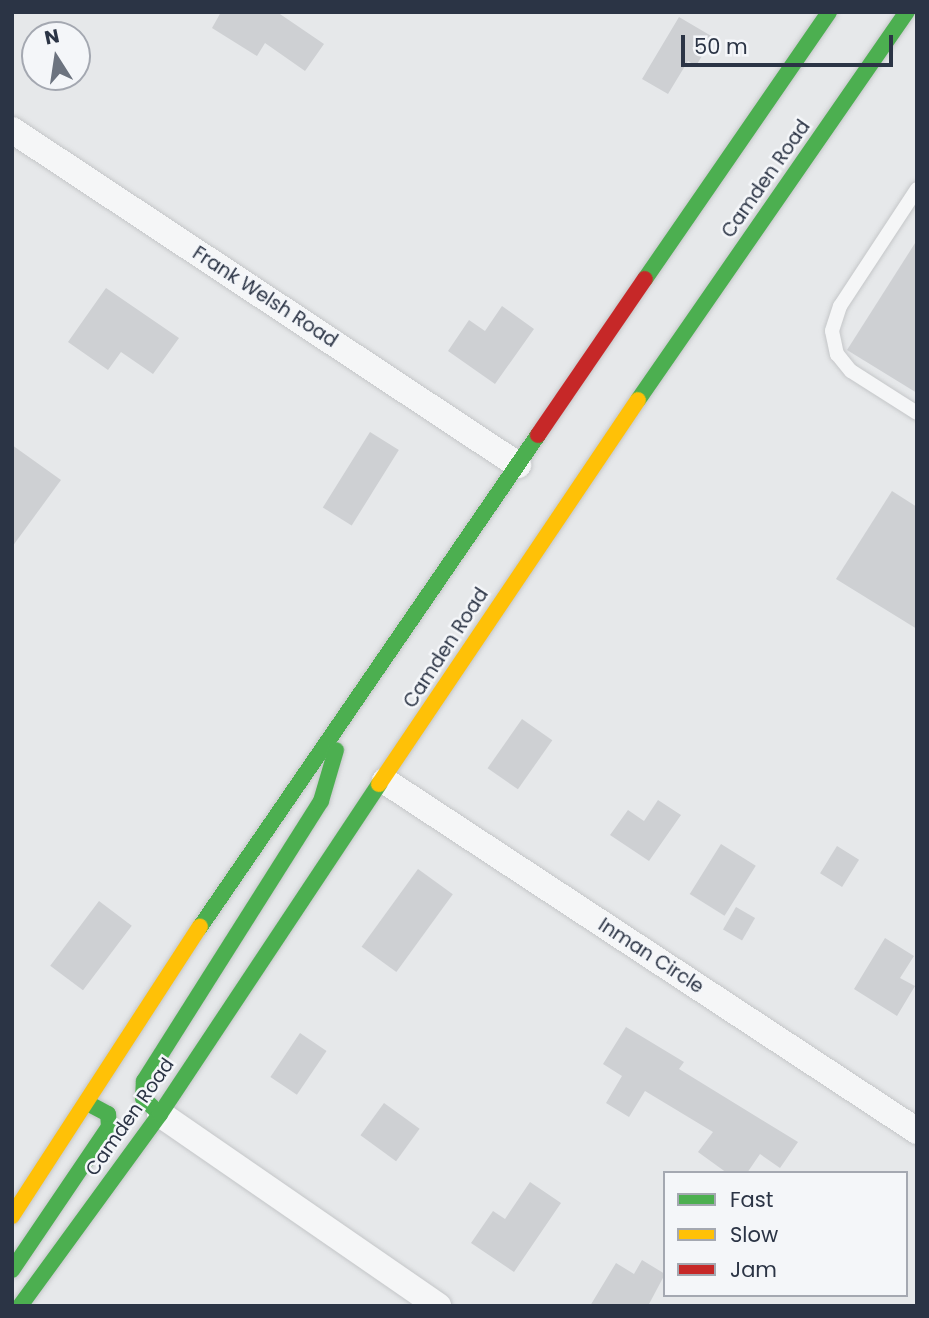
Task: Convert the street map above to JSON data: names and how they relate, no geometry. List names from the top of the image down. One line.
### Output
{"streets":{"main road":["Camden Road"],"street":["Frank Welsh Road","Inman Circle"]},"crossings":[["Camden Road","Frank Welsh Road"],["Camden Road","Inman Circle"]],"legend":["Fast","Slow","Jam"],"scale_bar":"50 m","north":"top"}
